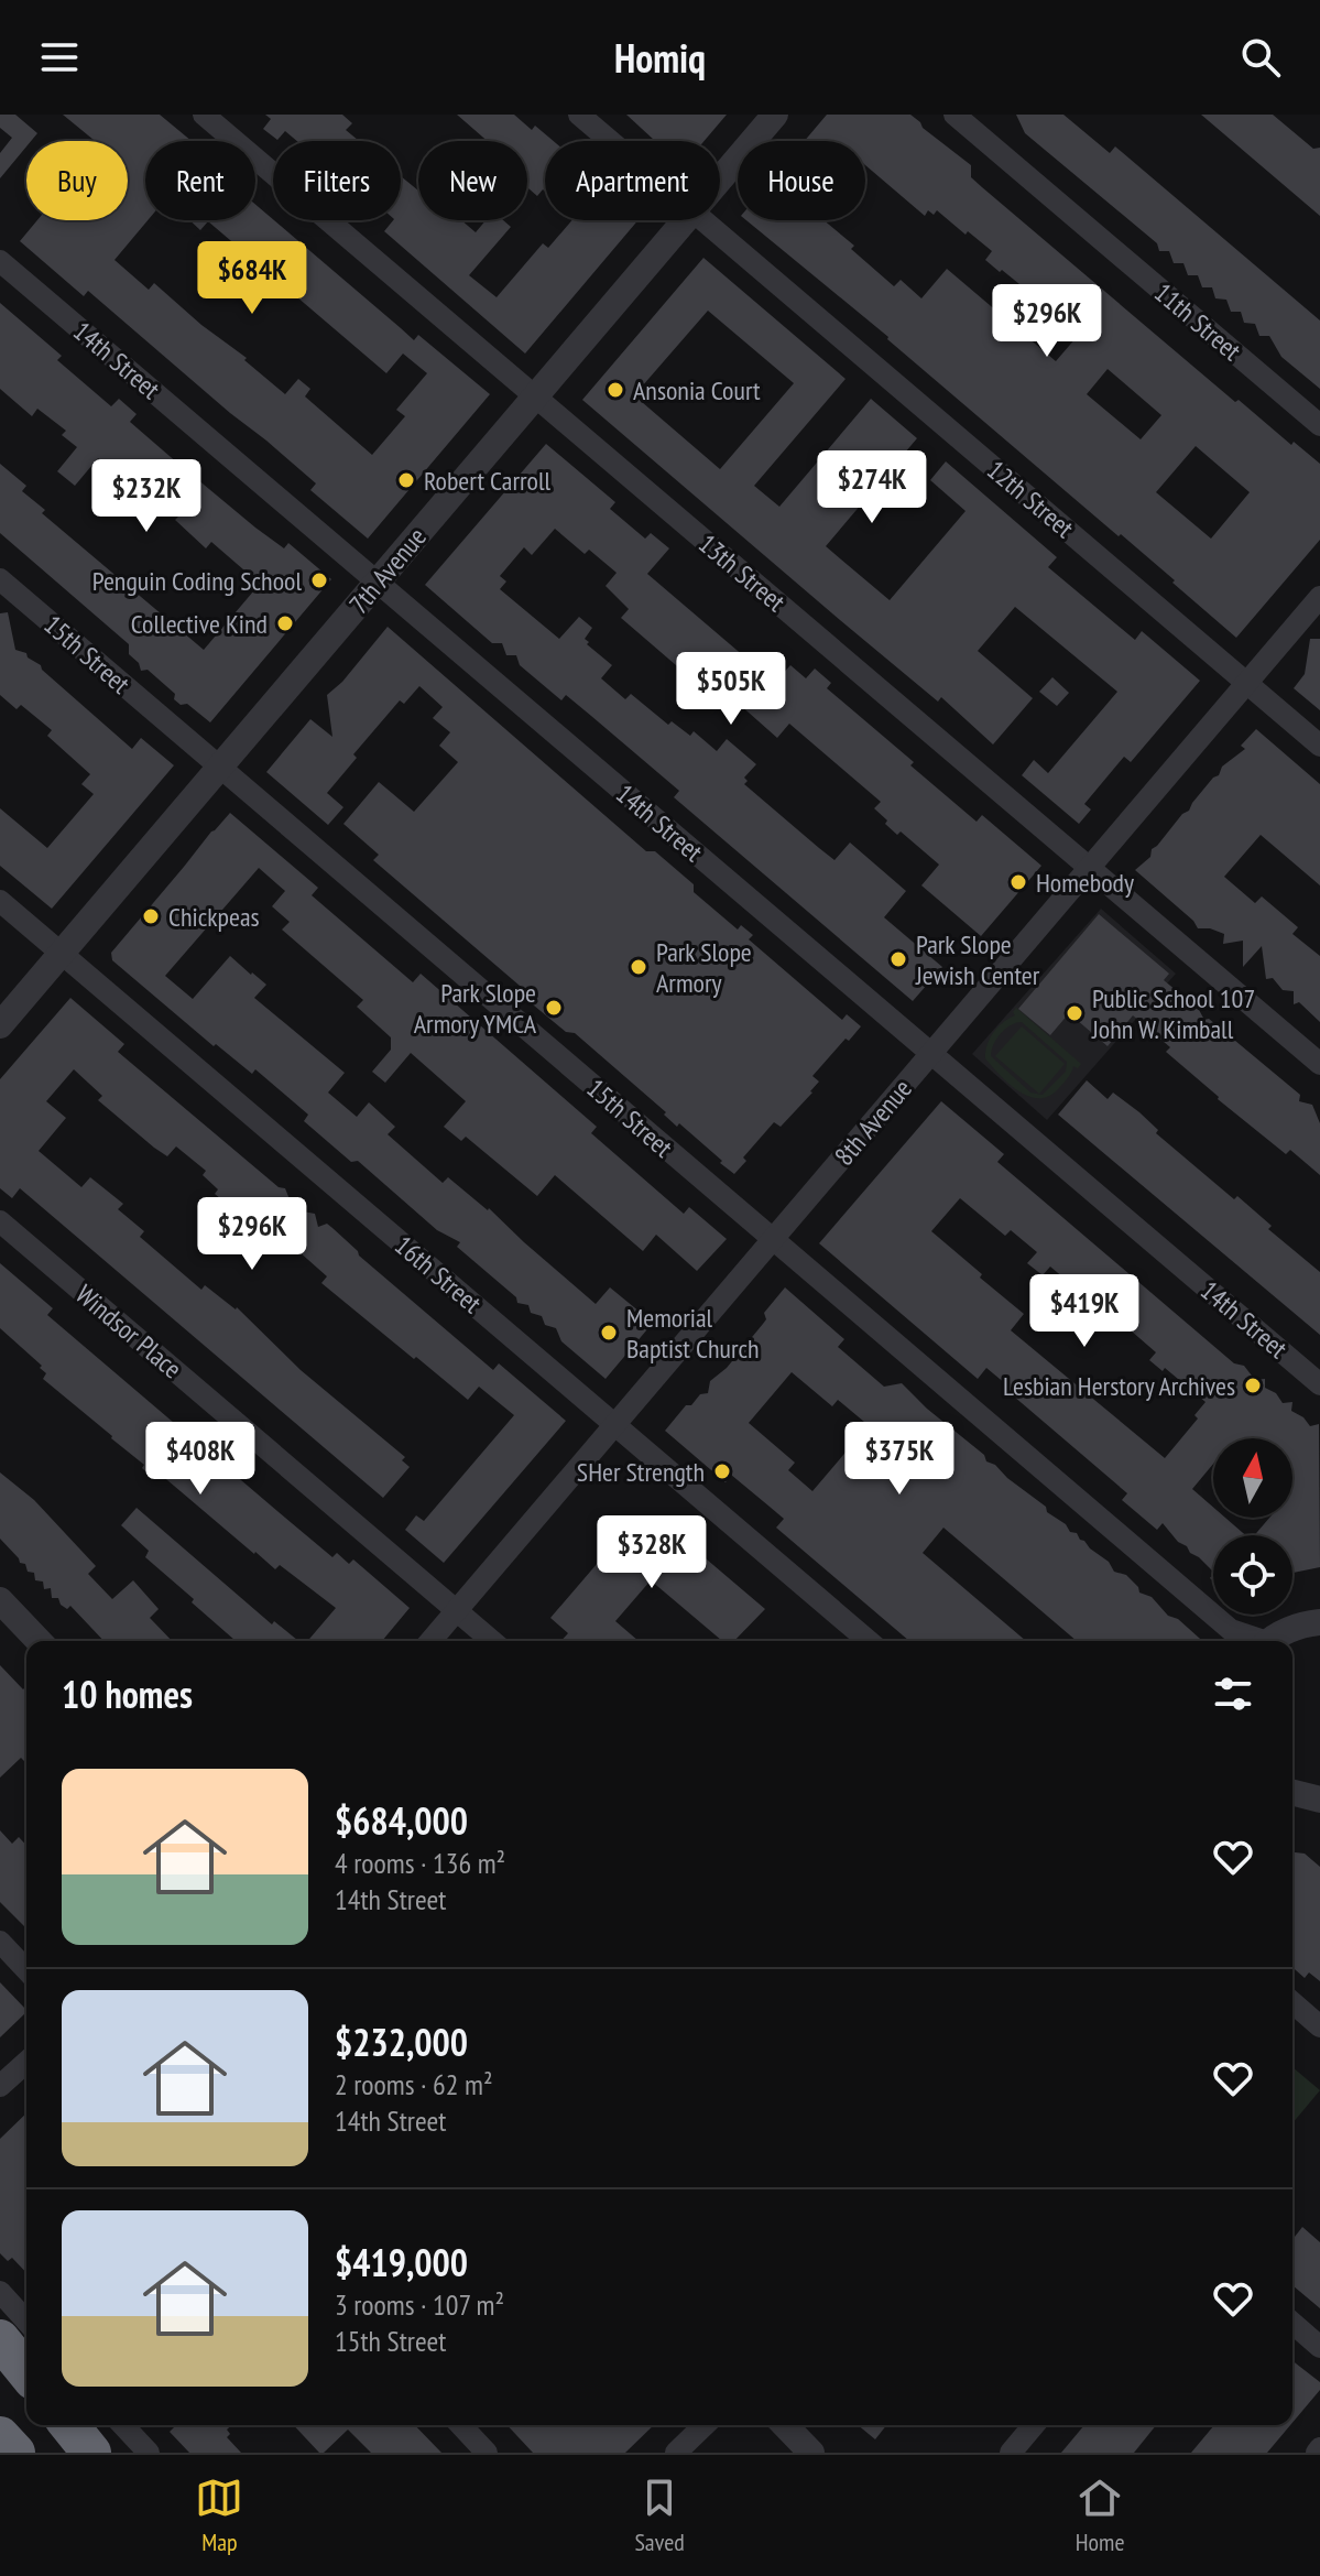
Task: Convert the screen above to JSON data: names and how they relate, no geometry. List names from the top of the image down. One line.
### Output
{"streets":{"street":["11th Street","14th Street","12th Street","7th Avenue","13th Street","15th Street","8th Avenue","16th Street","Windsor Place"]},"crossings":[["14th Street","7th Avenue"],["14th Street","8th Avenue"],["12th Street","8th Avenue"],["7th Avenue","13th Street"],["7th Avenue","15th Street"],["7th Avenue","16th Street"],["13th Street","8th Avenue"],["15th Street","8th Avenue"],["8th Avenue","16th Street"],["8th Avenue","Windsor Place"]],"places":["Ansonia Court","Robert Carroll","Penguin Coding School","Collective Kind","Homebody","Chickpeas","Park Slope Jewish Center","Park Slope Armory","Park Slope Armory YMCA","Public School 107 John W. Kimball","Memorial Baptist Church","Lesbian Herstory Archives","SHer Strength"],"north":"top","page":{"header":"Homiq","chip":["Buy","Rent","Filters","New","Apartment","House"],"price":["$684K","$296K","$274K","$232K","$505K","$296K","$419K","$408K","$375K","$328K"],"heading":"10 homes","list":[{"name":"$684,000","note":"4 rooms · 136 m² · 14th Street"},{"name":"$232,000","note":"2 rooms · 62 m² · 14th Street"},{"name":"$419,000","note":"3 rooms · 107 m² · 15th Street"}],"tabs":["Map","Saved","Home"]}}
